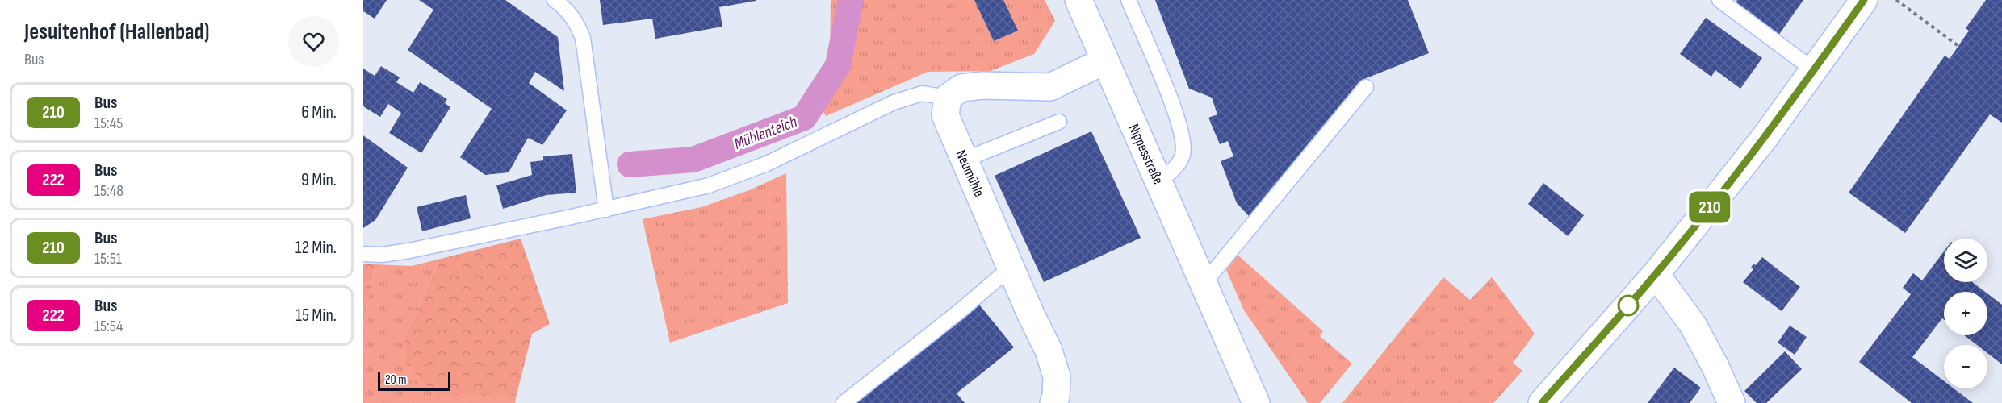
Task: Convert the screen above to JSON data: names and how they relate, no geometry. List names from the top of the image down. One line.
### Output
{"streets":{"street":["Nippesstraße","Neumühle"]},"water":["Mühlenteich"],"lines":["bus line 210"],"scale_bar":"20 m","page":{"heading":["Jesuitenhof (Hallenbad)","Bus"],"on_map":"210","list":[{"mark":"210","name":"Bus","note":"15:45","value":"6 Min."},{"mark":"222","name":"Bus","note":"15:48","value":"9 Min."},{"mark":"210","name":"Bus","note":"15:51","value":"12 Min."},{"mark":"222","name":"Bus","note":"15:54","value":"15 Min."}],"map_buttons":["+","−"],"scale":"20 m"}}
